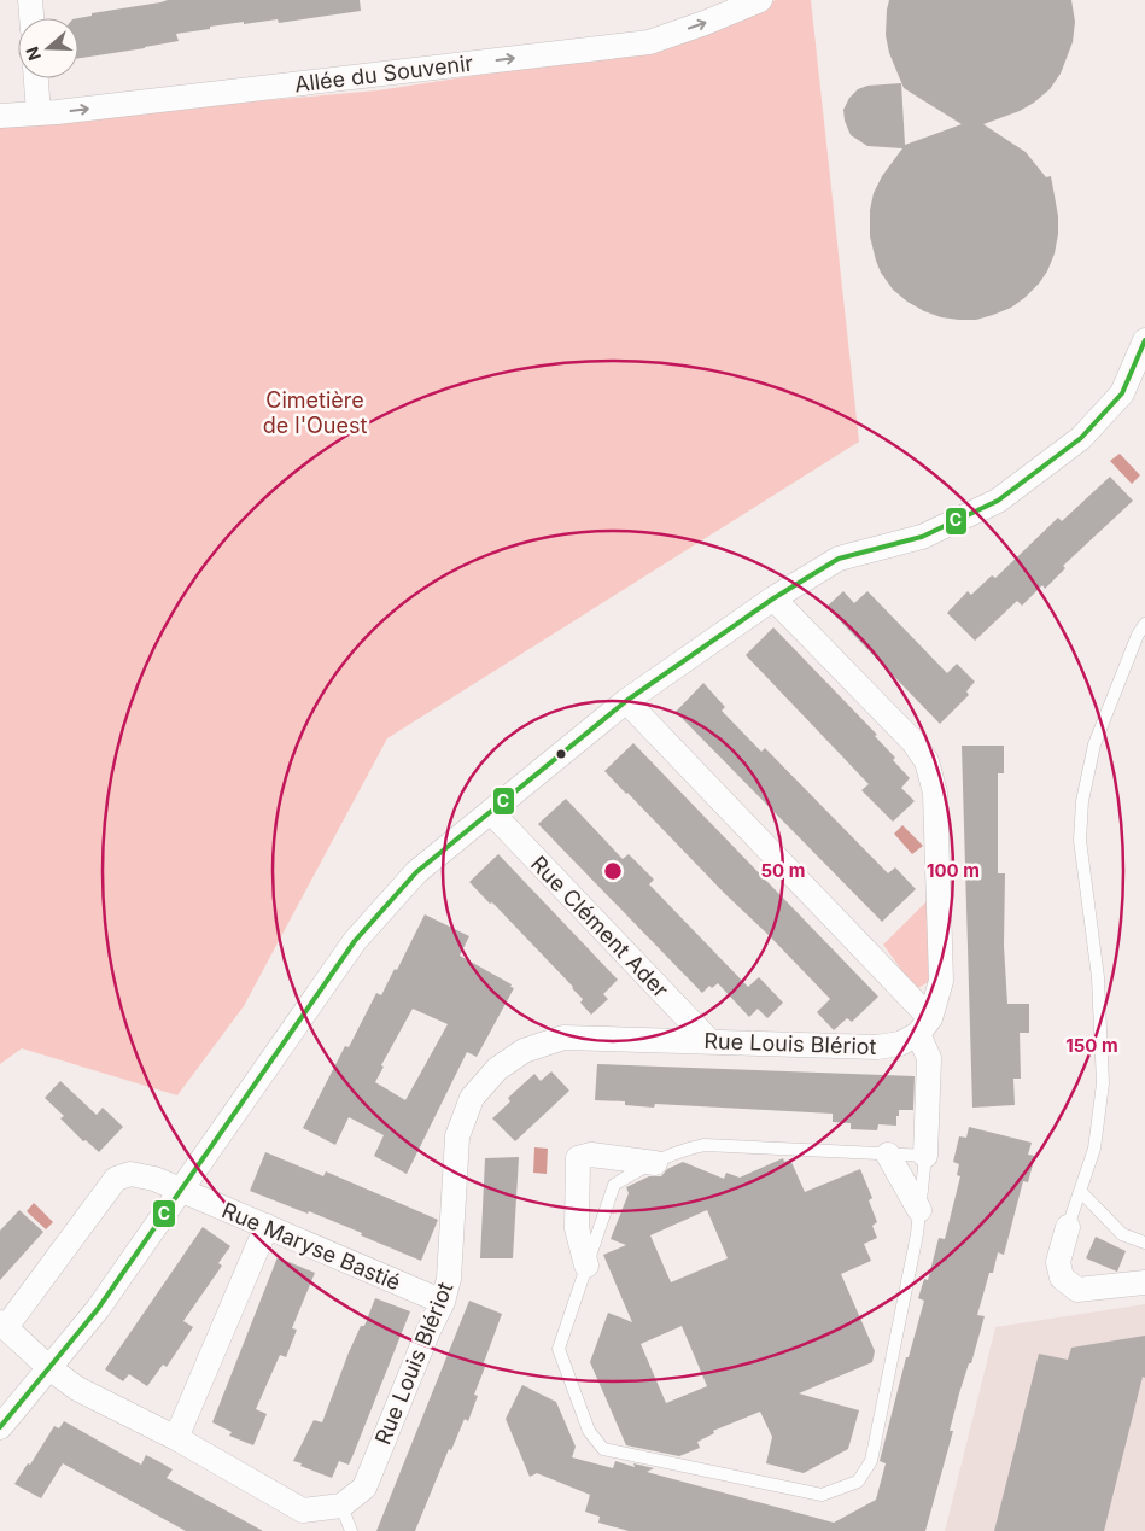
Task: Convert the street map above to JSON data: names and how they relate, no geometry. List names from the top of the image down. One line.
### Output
{"streets":{"street":["Allée du Souvenir","Rue Clément Ader","Rue Louis Blériot","Rue Maryse Bastié"]},"crossings":[["Rue Clément Ader","Rue Louis Blériot"],["Rue Louis Blériot","Rue Maryse Bastié"]],"one_way":["Allée du Souvenir"],"parks":["Cimetière de l'Ouest"],"lines":["transit line C"],"north":"left","rings":["50 m","100 m","150 m"]}
